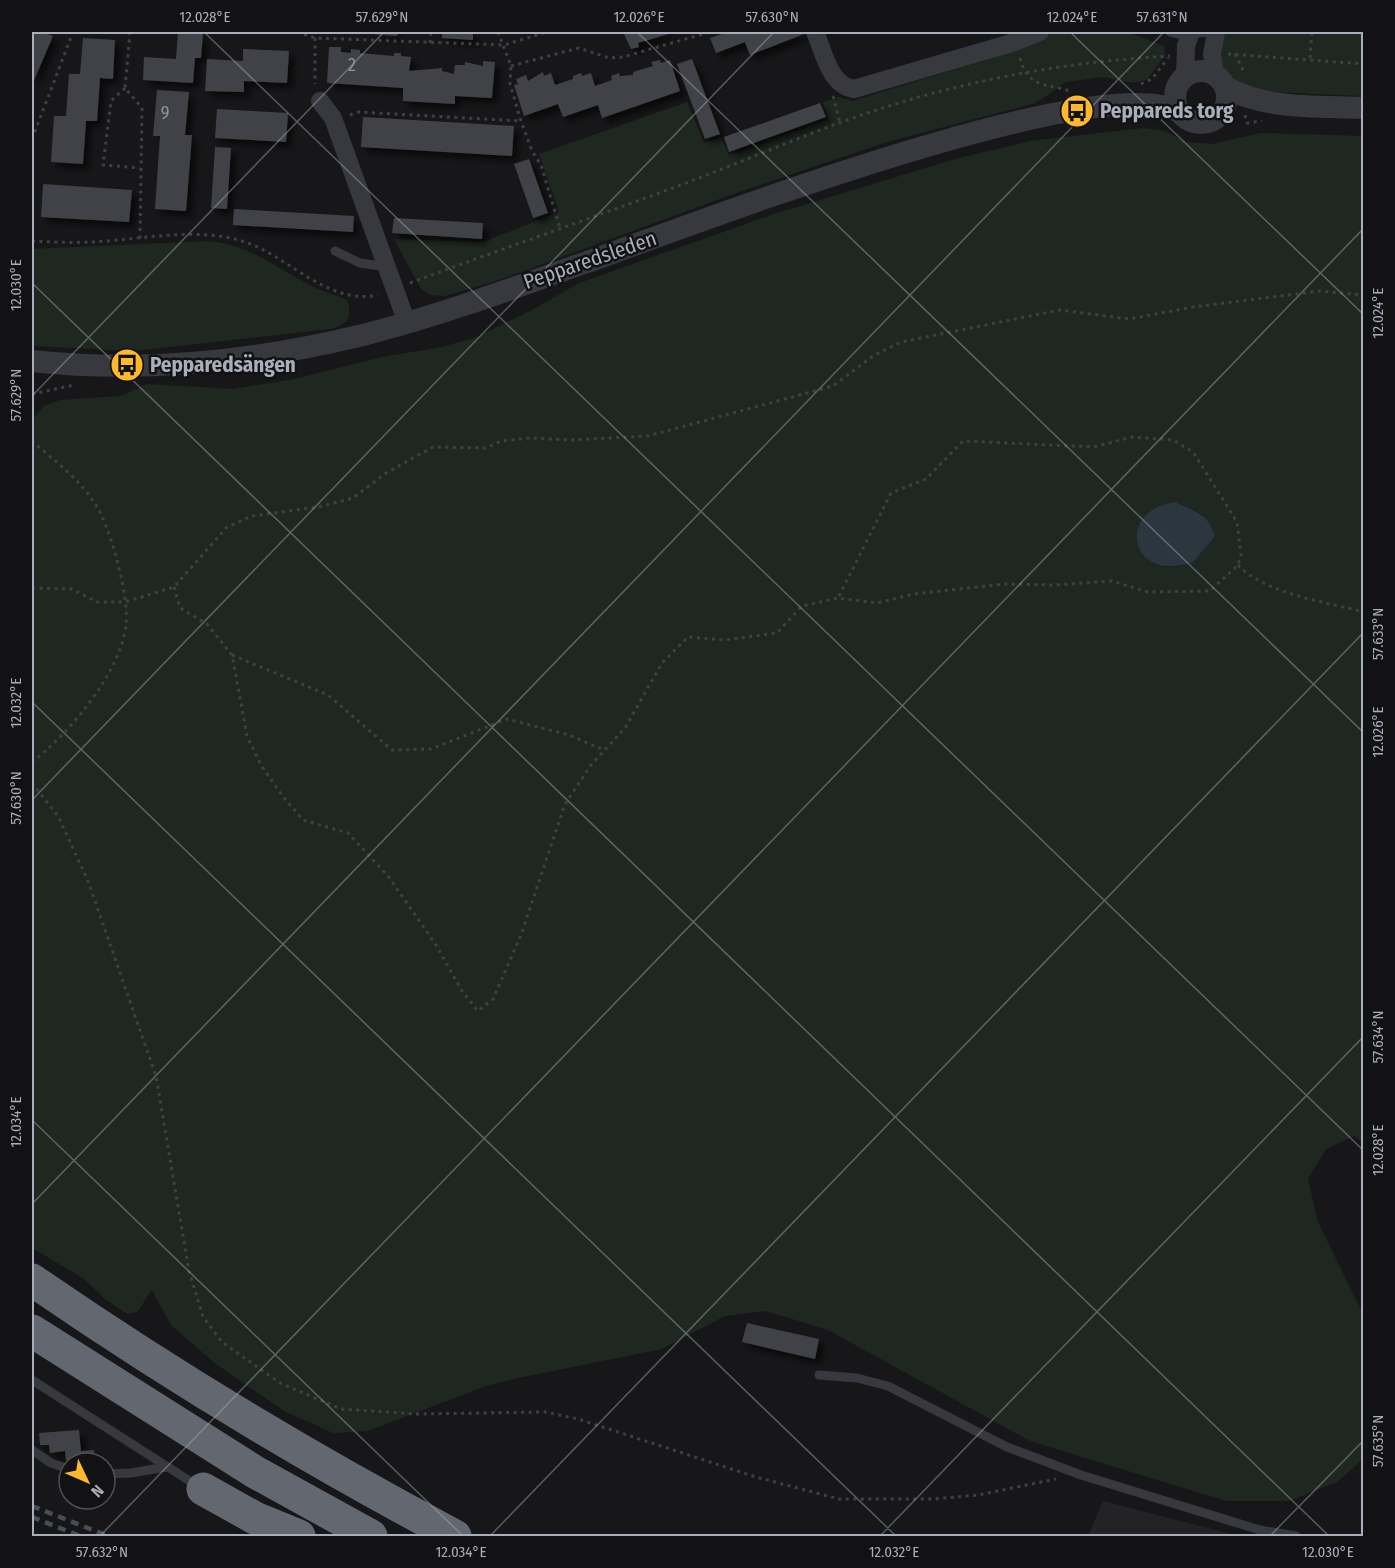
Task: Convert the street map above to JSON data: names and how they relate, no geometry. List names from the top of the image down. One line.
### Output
{"streets":{"street":["Pepparedsleden"]},"places":{"bus stop":["Peppareds torg","Pepparedsängen"]},"house_numbers":["2","9"],"north":"bottom right","coordinates":["12.028°E","57.629°N","12.026°E","57.630°N","12.024°E","57.631°N","12.030°E","57.633°N","12.032°E","57.634°N","12.034°E","57.635°N","57.632°N"]}
